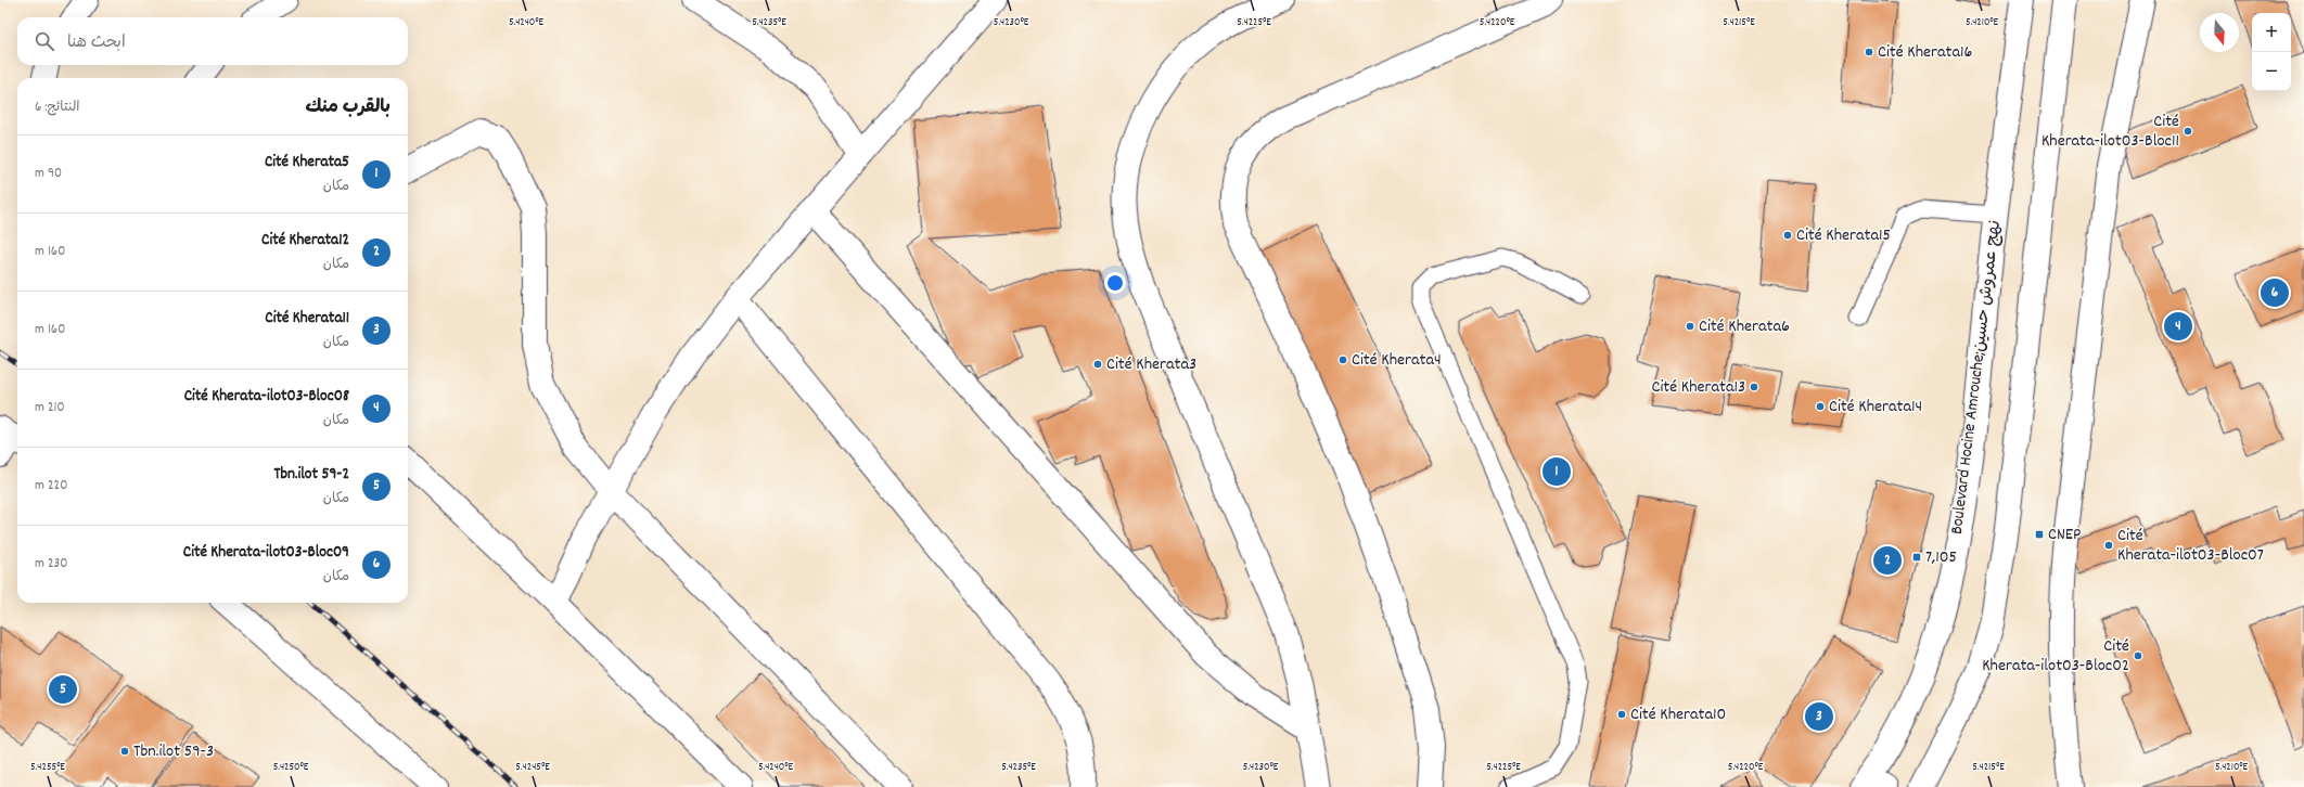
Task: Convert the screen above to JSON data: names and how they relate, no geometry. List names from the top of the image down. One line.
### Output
{"streets":{"street":["Boulevard Hocine Amrouche;نهج عمروش حسين"]},"places":{"other":["Cité Kherata16","Cité Kherata-ilot03-Bloc11","Cité Kherata15","Cité Kherata6","Cité Kherata4","Cité Kherata3","Cité Kherata13","Cité Kherata14","Cité Kherata-ilot03-Bloc07","Cité Kherata-ilot03-Bloc02","Cité Kherata10","Tbn.ilot 59-3"],"transit":["CNEP","7,105"]},"north":"bottom","page":{"map_buttons":["+","−"],"search":"ابحث هنا","heading":["بالقرب منك","النتائج: 6"],"list":[{"mark":"1","name":"Cité Kherata5","note":"مكان","value":"90 m"},{"mark":"2","name":"Cité Kherata12","note":"مكان","value":"160 m"},{"mark":"3","name":"Cité Kherata11","note":"مكان","value":"160 m"},{"mark":"4","name":"Cité Kherata-ilot03-Bloc08","note":"مكان","value":"210 m"},{"mark":"5","name":"Tbn.ilot 59-2","note":"مكان","value":"220 m"},{"mark":"6","name":"Cité Kherata-ilot03-Bloc09","note":"مكان","value":"230 m"}],"pins":["6","4","1","2","5","3"]},"coordinates":["5.4240°E","5.4235°E","5.4230°E","5.4225°E","5.4220°E","5.4215°E","5.4210°E","5.4255°E","5.4250°E","5.4245°E"]}
